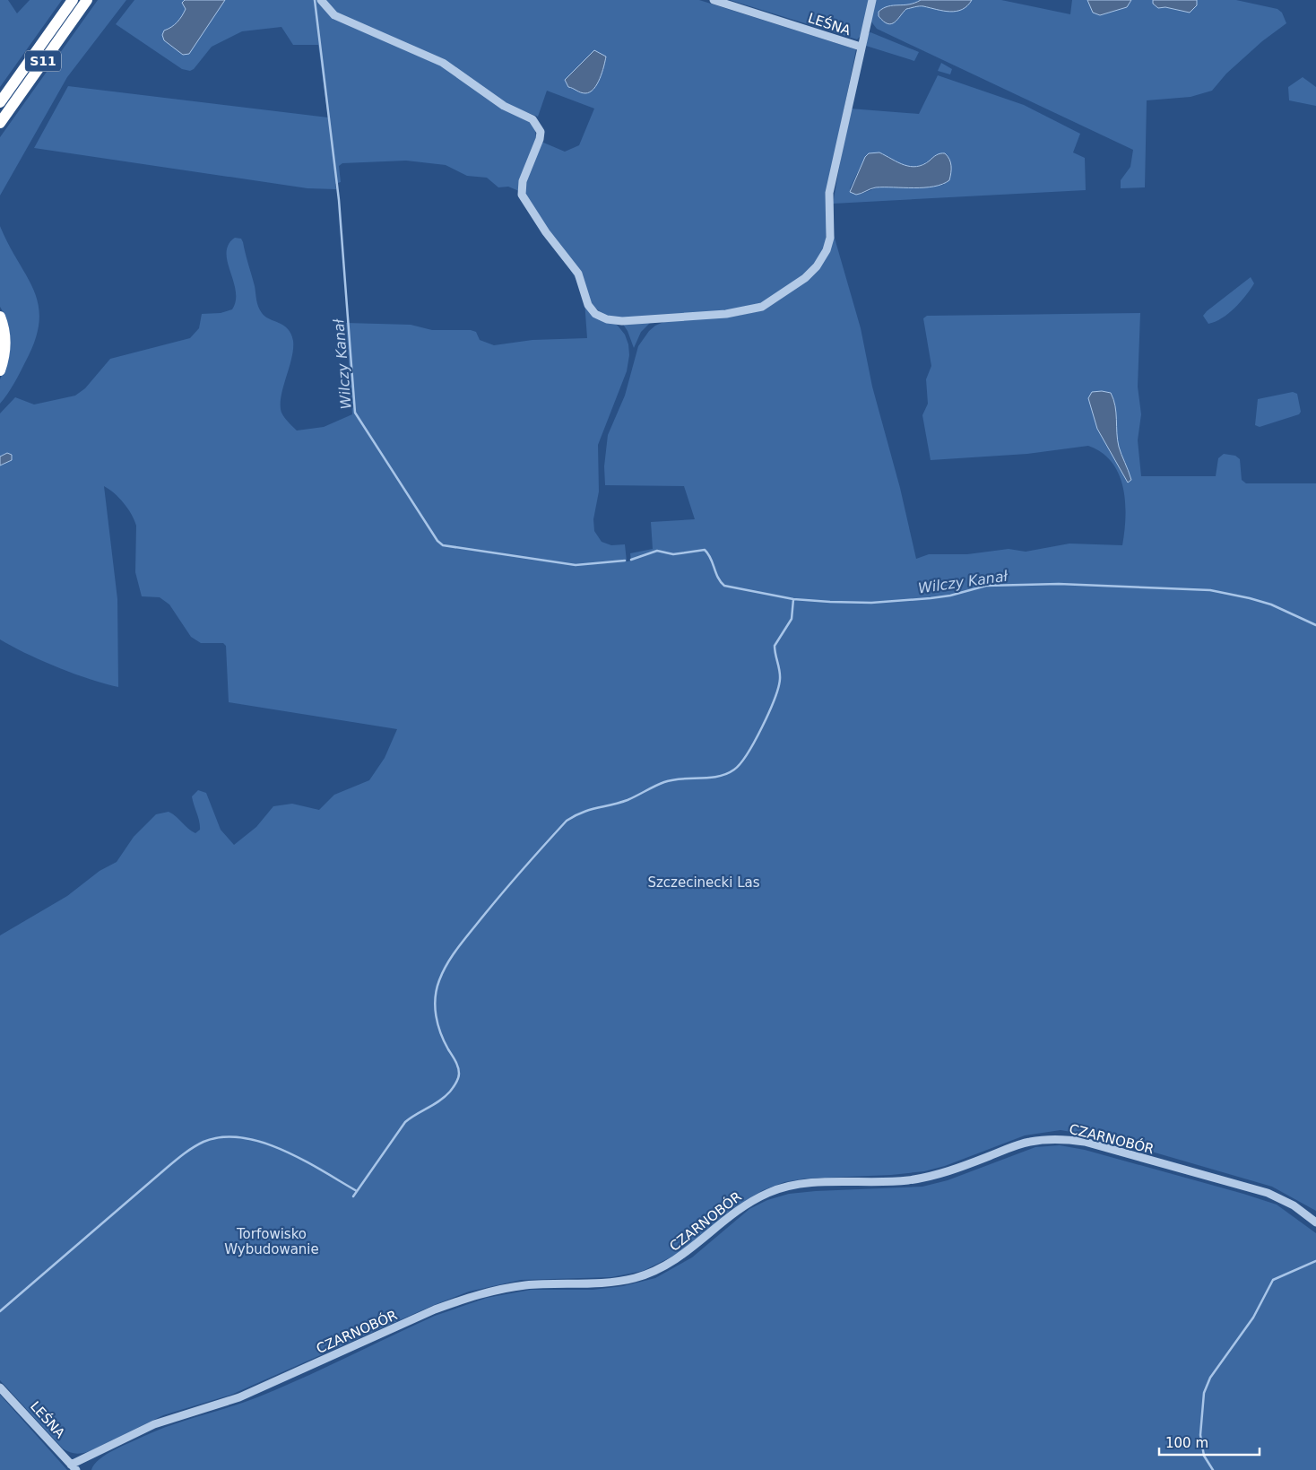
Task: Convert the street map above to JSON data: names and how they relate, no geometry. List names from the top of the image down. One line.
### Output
{"streets":{"highway":["S11"],"street":["LEŚNA","CZARNOBÓR"]},"crossings":[["LEŚNA","CZARNOBÓR"]],"water":["Wilczy Kanał"],"parks":["Szczecinecki Las","Torfowisko Wybudowanie"],"scale_bar":"100 m"}
